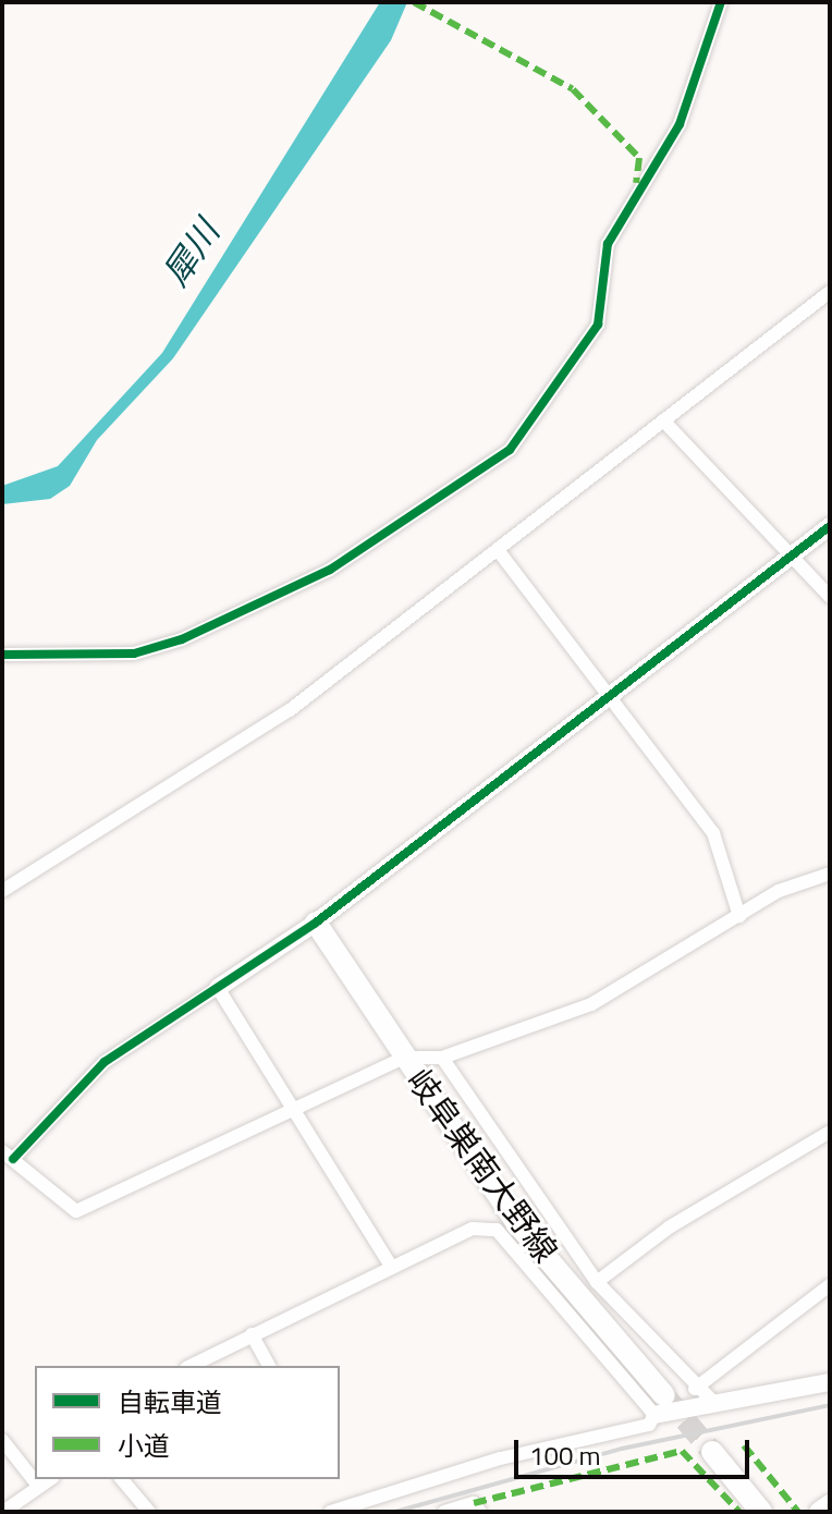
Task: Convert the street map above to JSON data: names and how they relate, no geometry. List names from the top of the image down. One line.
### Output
{"streets":{"main road":["岐阜巣南大野線"]},"water":["犀川"],"legend":["自転車道","小道"],"scale_bar":"100 m"}
